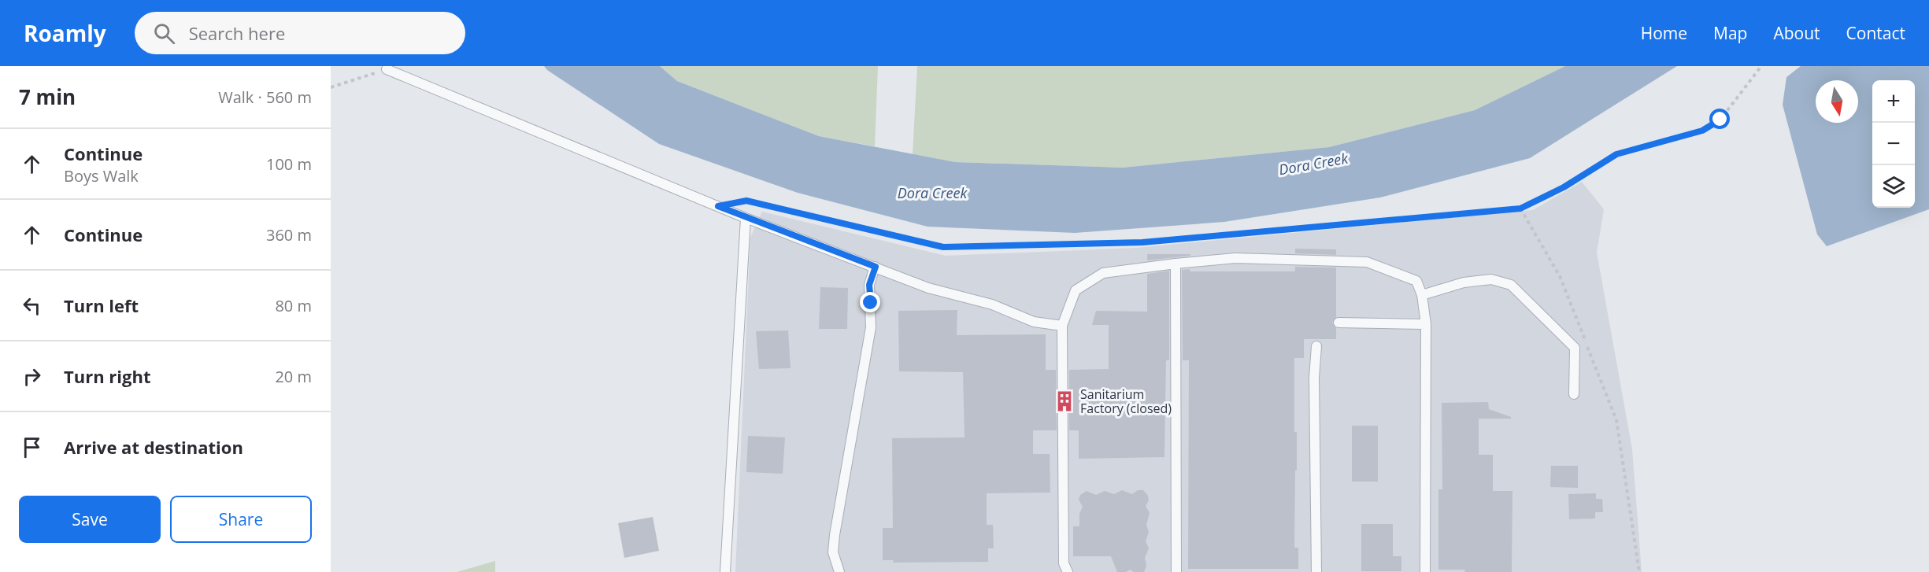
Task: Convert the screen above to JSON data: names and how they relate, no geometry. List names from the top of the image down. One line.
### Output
{"water":["Dora Creek"],"places":{"building":["Sanitarium Factory (closed)"]},"north":"bottom","page":{"header":"Roamly","search":"Search here","nav":["Home","Map","About","Contact"],"heading":["7 min","Walk · 560 m"],"map_buttons":["+","−"],"list":[["Continue","Boys Walk","100 m"],["Continue","360 m"],["Turn left","80 m"],["Turn right","20 m"],"Arrive at destination"],"buttons":["Save","Share"]}}
